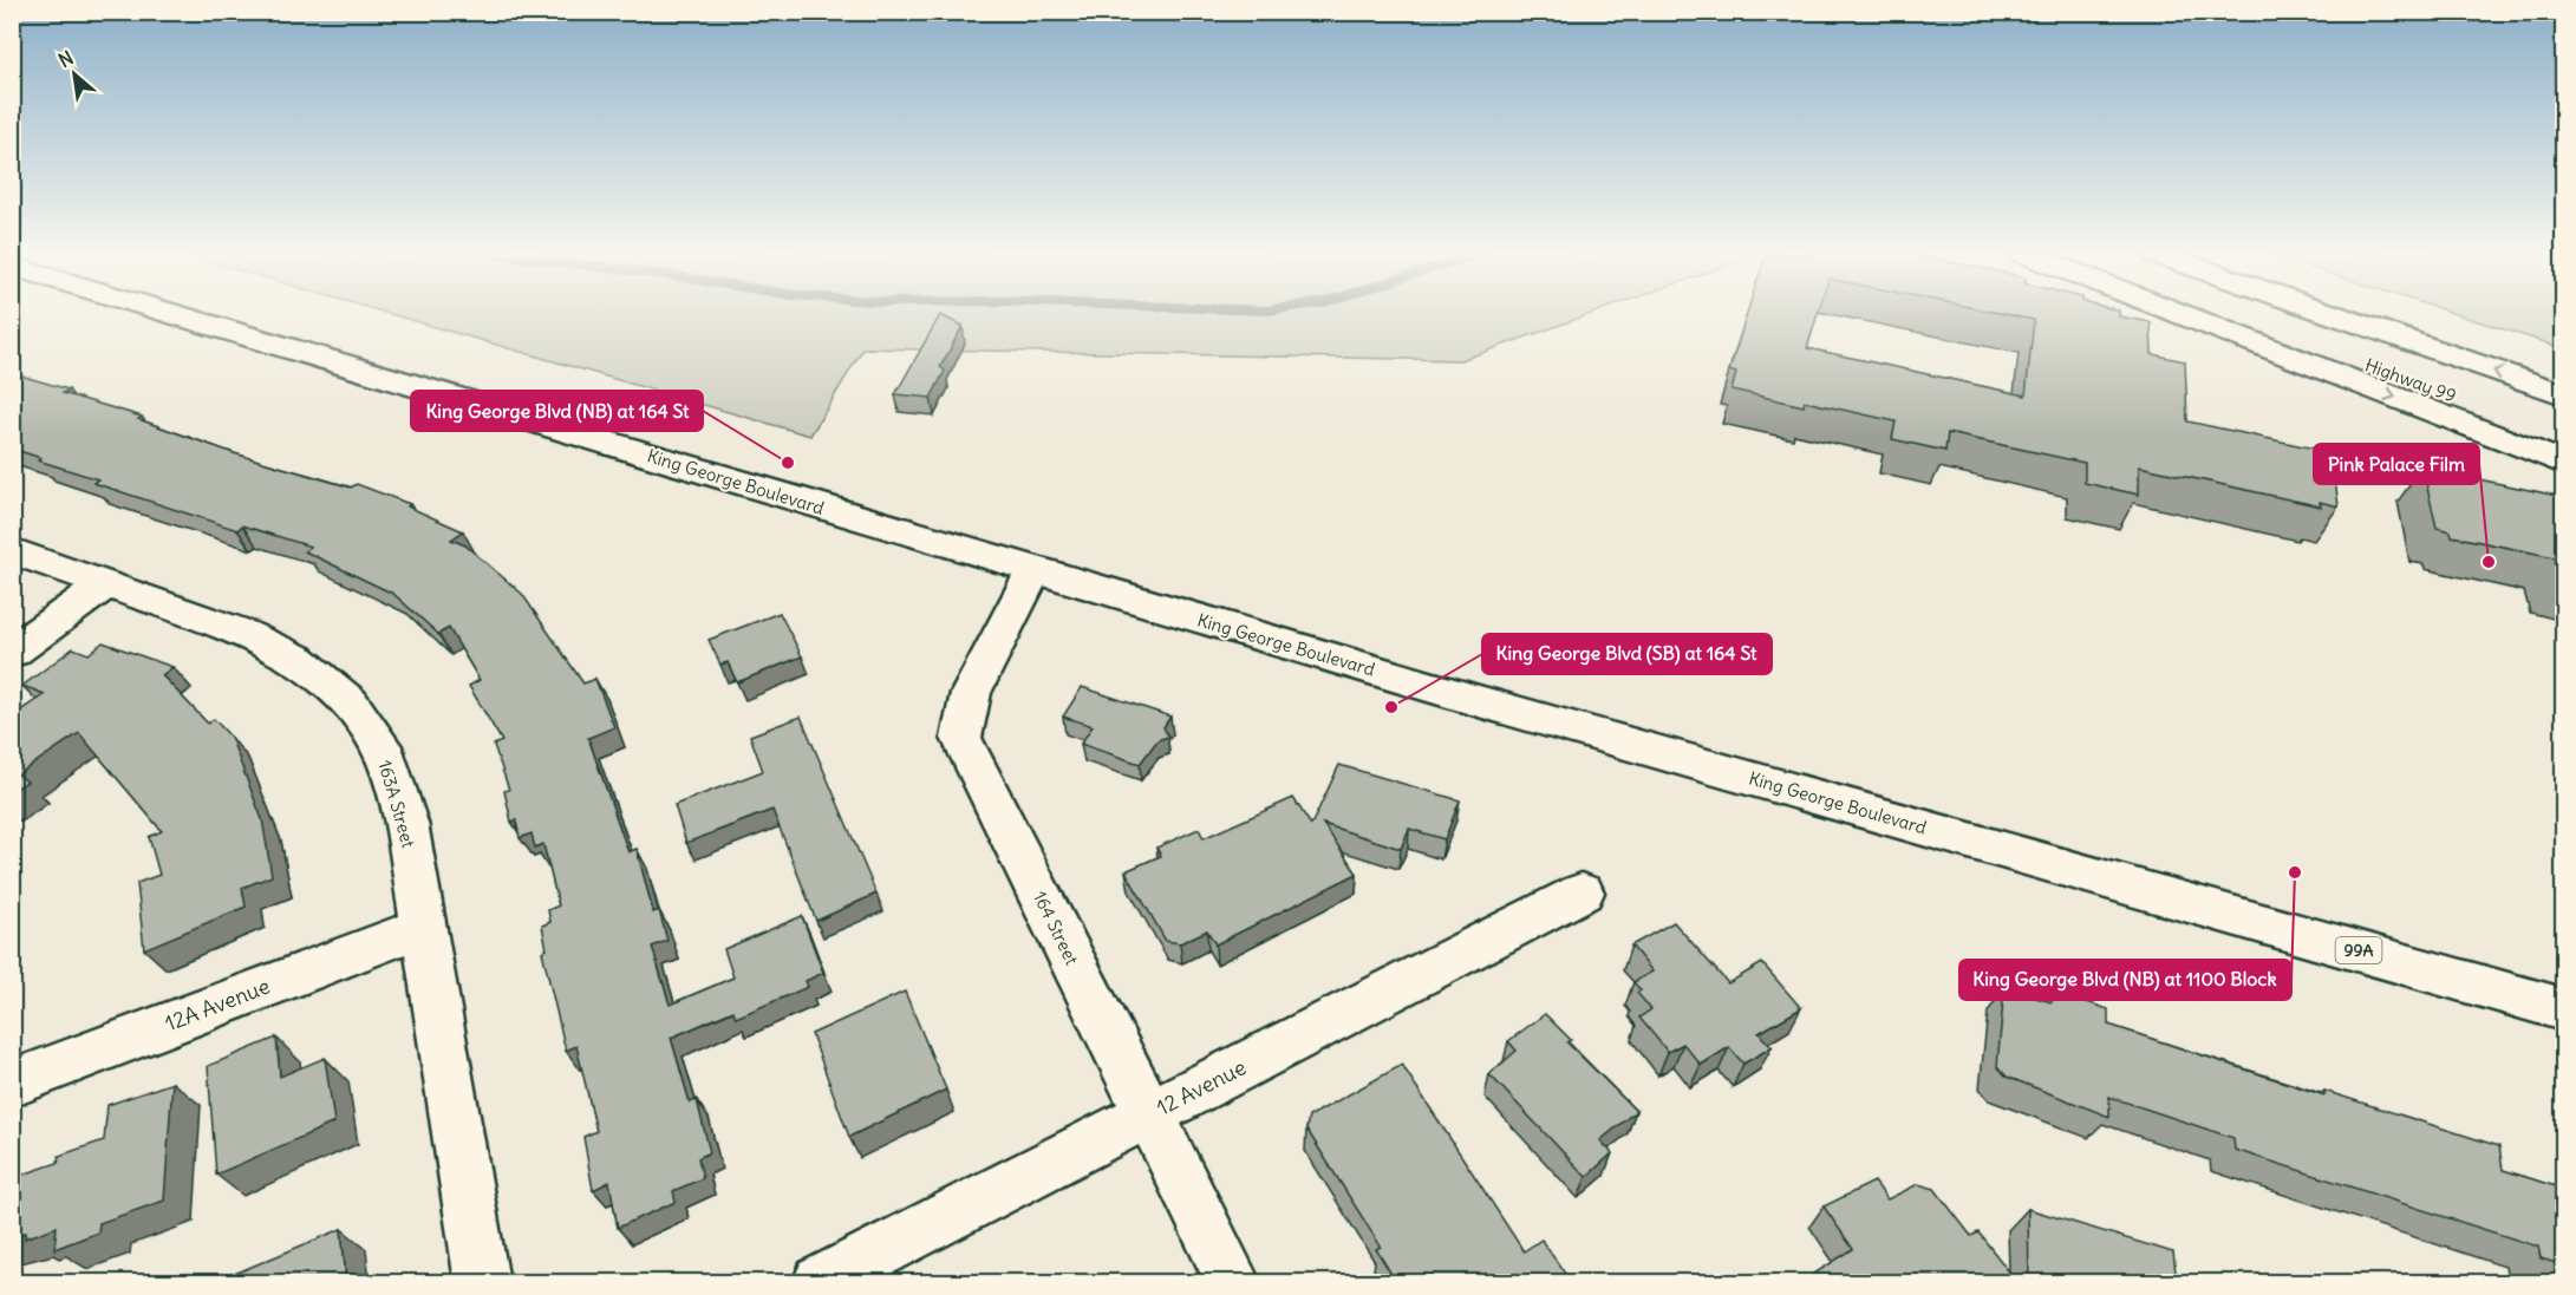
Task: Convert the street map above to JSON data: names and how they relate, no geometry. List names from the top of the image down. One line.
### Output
{"streets":{"main road":["Highway 99","King George Boulevard","163A Street","164 Street","99A","12A Avenue","12 Avenue"]},"crossings":[["King George Boulevard","164 Street"],["163A Street","12A Avenue"],["164 Street","12 Avenue"]],"places":["King George Blvd (NB) at 164 St","Pink Palace Film","King George Blvd (SB) at 164 St","King George Blvd (NB) at 1100 Block"],"north":"top left"}
